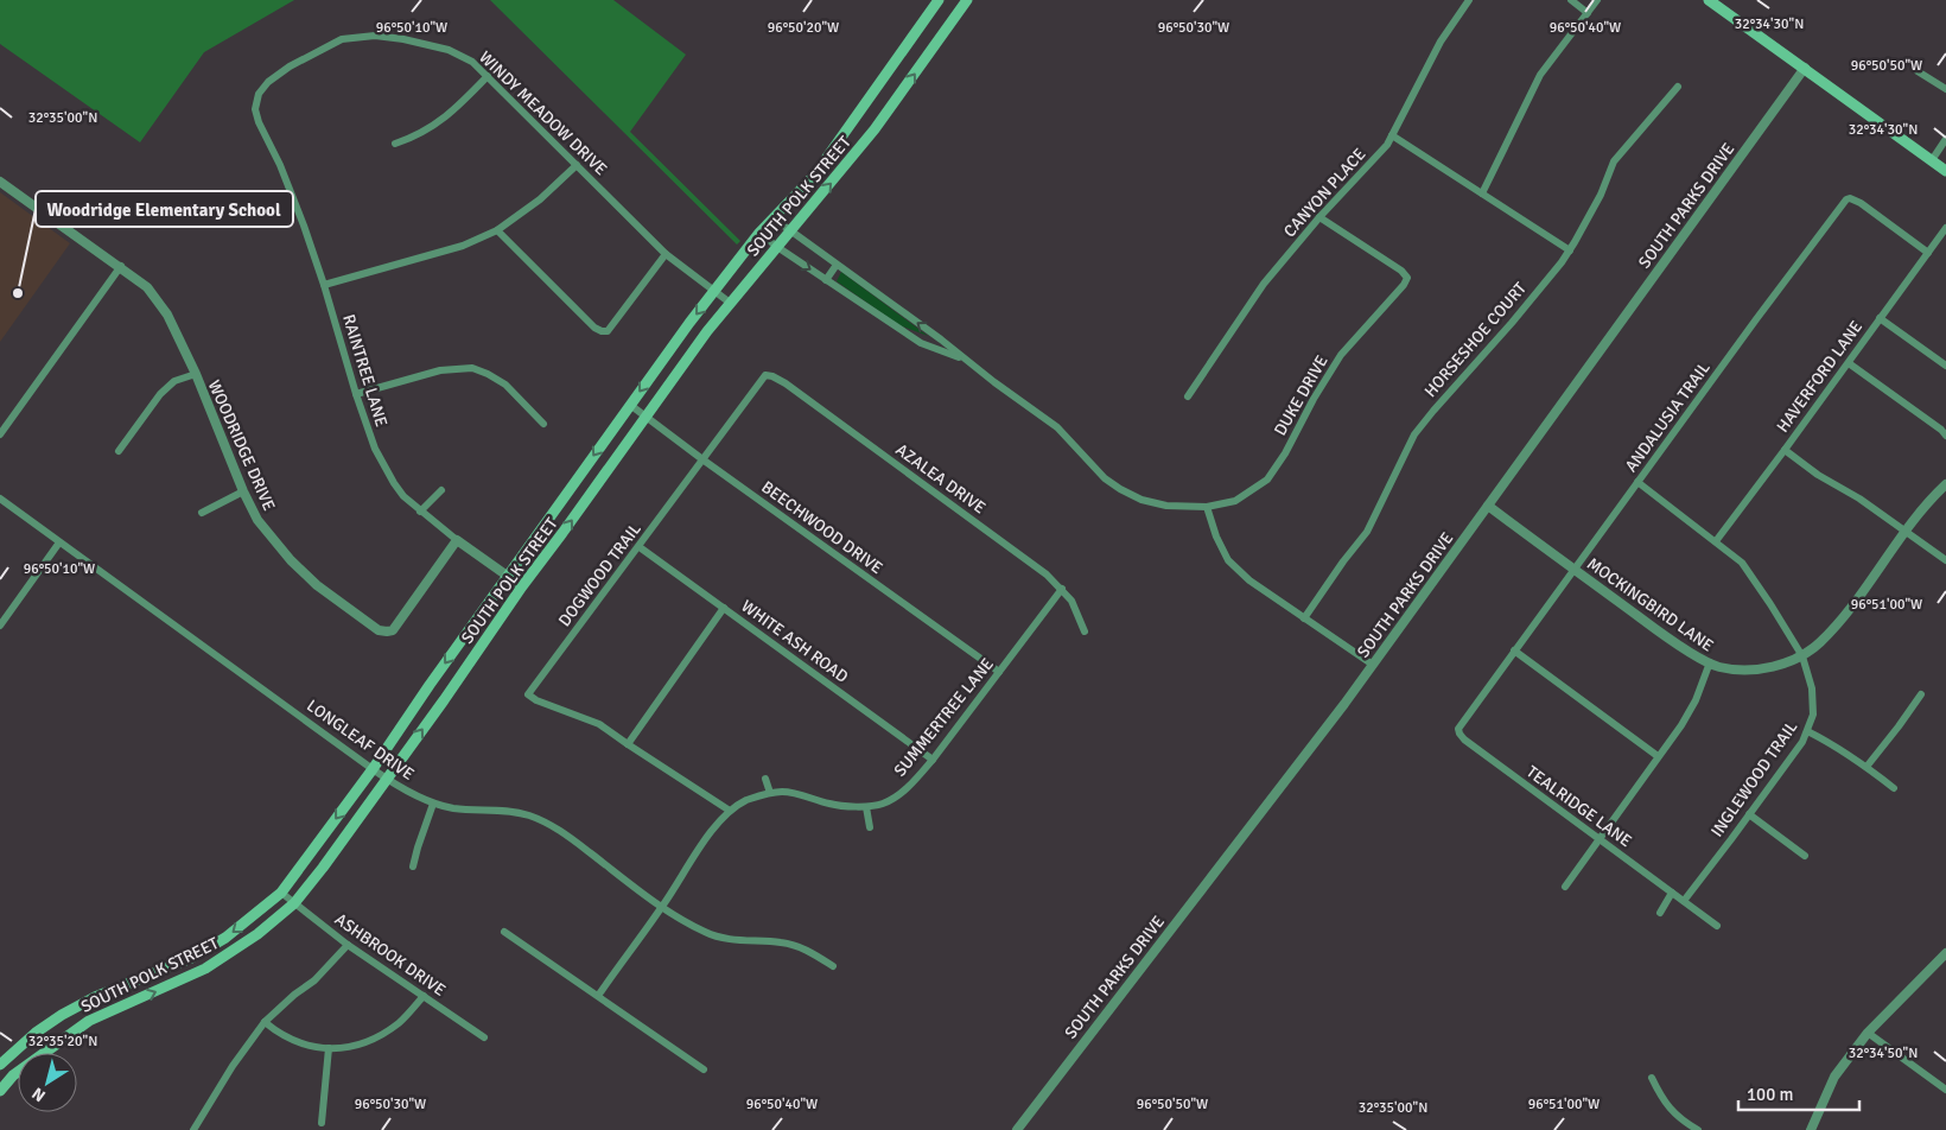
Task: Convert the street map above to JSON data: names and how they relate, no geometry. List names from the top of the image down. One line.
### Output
{"streets":{"main road":["SOUTH POLK STREET"],"street":["WINDY MEADOW DRIVE","CANYON PLACE","SOUTH PARKS DRIVE","HORSESHOE COURT","RAINTREE LANE","HAVERFORD LANE","DUKE DRIVE","ANDALUSIA TRAIL","WOODRIDGE DRIVE","AZALEA DRIVE","BEECHWOOD DRIVE","DOGWOOD TRAIL","MOCKINGBIRD LANE","WHITE ASH ROAD","SUMMERTREE LANE","LONGLEAF DRIVE","INGLEWOOD TRAIL","TEALRIDGE LANE","ASHBROOK DRIVE"]},"crossings":[["WINDY MEADOW DRIVE","SOUTH POLK STREET"],["WINDY MEADOW DRIVE","RAINTREE LANE"],["CANYON PLACE","DUKE DRIVE"],["SOUTH POLK STREET","RAINTREE LANE"],["SOUTH POLK STREET","BEECHWOOD DRIVE"],["SOUTH POLK STREET","LONGLEAF DRIVE"],["SOUTH POLK STREET","ASHBROOK DRIVE"],["SOUTH PARKS DRIVE","MOCKINGBIRD LANE"],["RAINTREE LANE","WOODRIDGE DRIVE"],["HAVERFORD LANE","ANDALUSIA TRAIL"],["HAVERFORD LANE","INGLEWOOD TRAIL"],["ANDALUSIA TRAIL","MOCKINGBIRD LANE"],["ANDALUSIA TRAIL","INGLEWOOD TRAIL"],["ANDALUSIA TRAIL","TEALRIDGE LANE"],["AZALEA DRIVE","DOGWOOD TRAIL"],["AZALEA DRIVE","SUMMERTREE LANE"],["BEECHWOOD DRIVE","DOGWOOD TRAIL"],["BEECHWOOD DRIVE","SUMMERTREE LANE"],["DOGWOOD TRAIL","WHITE ASH ROAD"],["MOCKINGBIRD LANE","INGLEWOOD TRAIL"],["WHITE ASH ROAD","SUMMERTREE LANE"],["SUMMERTREE LANE","LONGLEAF DRIVE"],["INGLEWOOD TRAIL","TEALRIDGE LANE"]],"places":["Woodridge Elementary School"],"scale_bar":"100 m","north":"bottom left","coordinates":["32°34'30\"N","96°50'10\"W","96°50'20\"W","96°50'30\"W","96°50'40\"W","96°50'50\"W","32°35'00\"N","96°51'00\"W","32°35'20\"N","32°34'50\"N"]}
